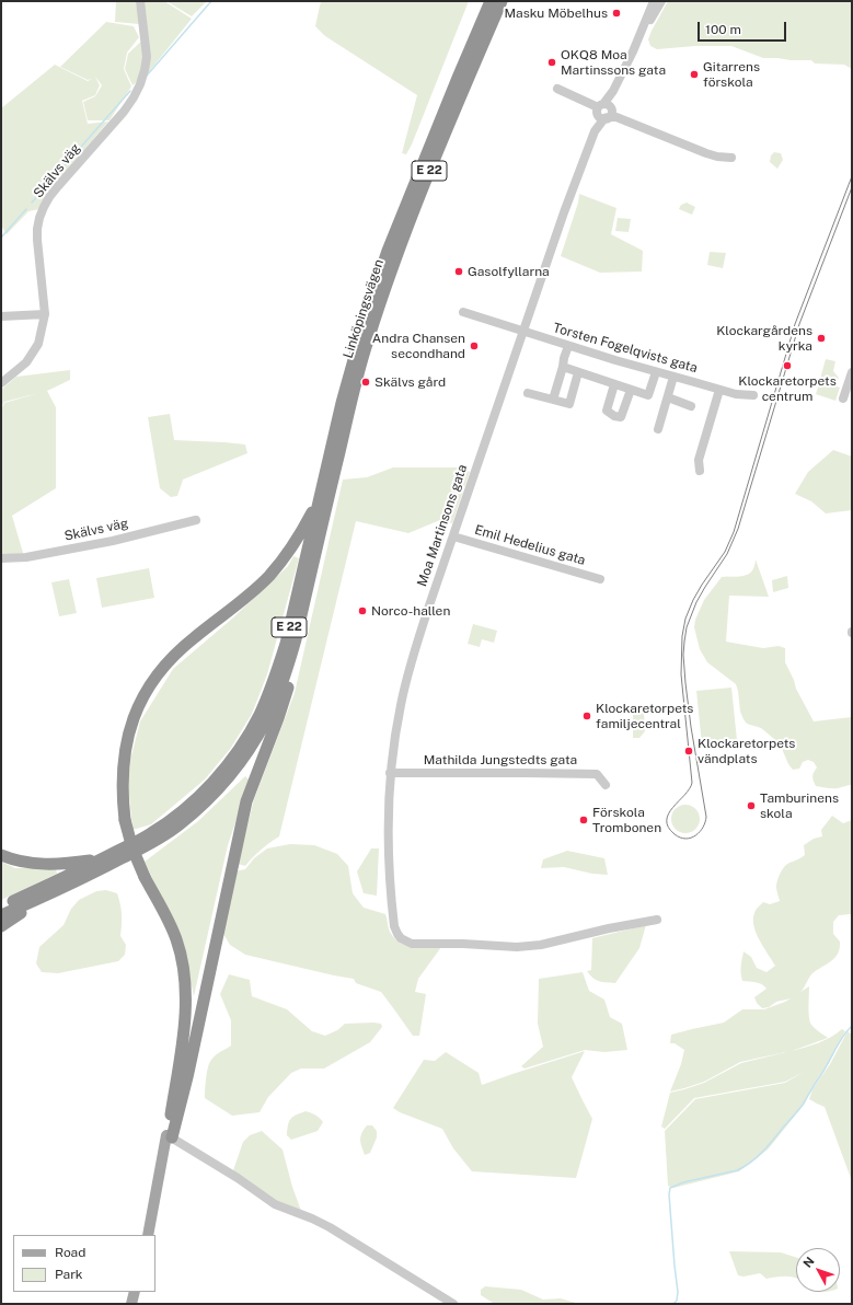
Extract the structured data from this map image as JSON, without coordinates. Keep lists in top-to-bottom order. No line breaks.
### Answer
{"streets":{"highway":["E 22","Linköpingsvägen"],"street":["Skälvs väg","Torsten Fogelqvists gata","Moa Martinsons gata","Emil Hedelius gata","Mathilda Jungstedts gata"]},"crossings":[["E 22","Linköpingsvägen"],["Torsten Fogelqvists gata","Moa Martinsons gata"],["Moa Martinsons gata","Emil Hedelius gata"],["Moa Martinsons gata","Mathilda Jungstedts gata"]],"places":["Masku Möbelhus","OKQ8 Moa Martinssons gata","Gitarrens förskola","Gasolfyllarna","Klockargårdens kyrka","Andra Chansen secondhand","Klockaretorpets centrum","Skälvs gård","Norco-hallen","Klockaretorpets familjecentral","Klockaretorpets vändplats","Tamburinens skola","Förskola Trombonen"],"legend":["Road","Park"],"scale_bar":"100 m","north":"top left"}
